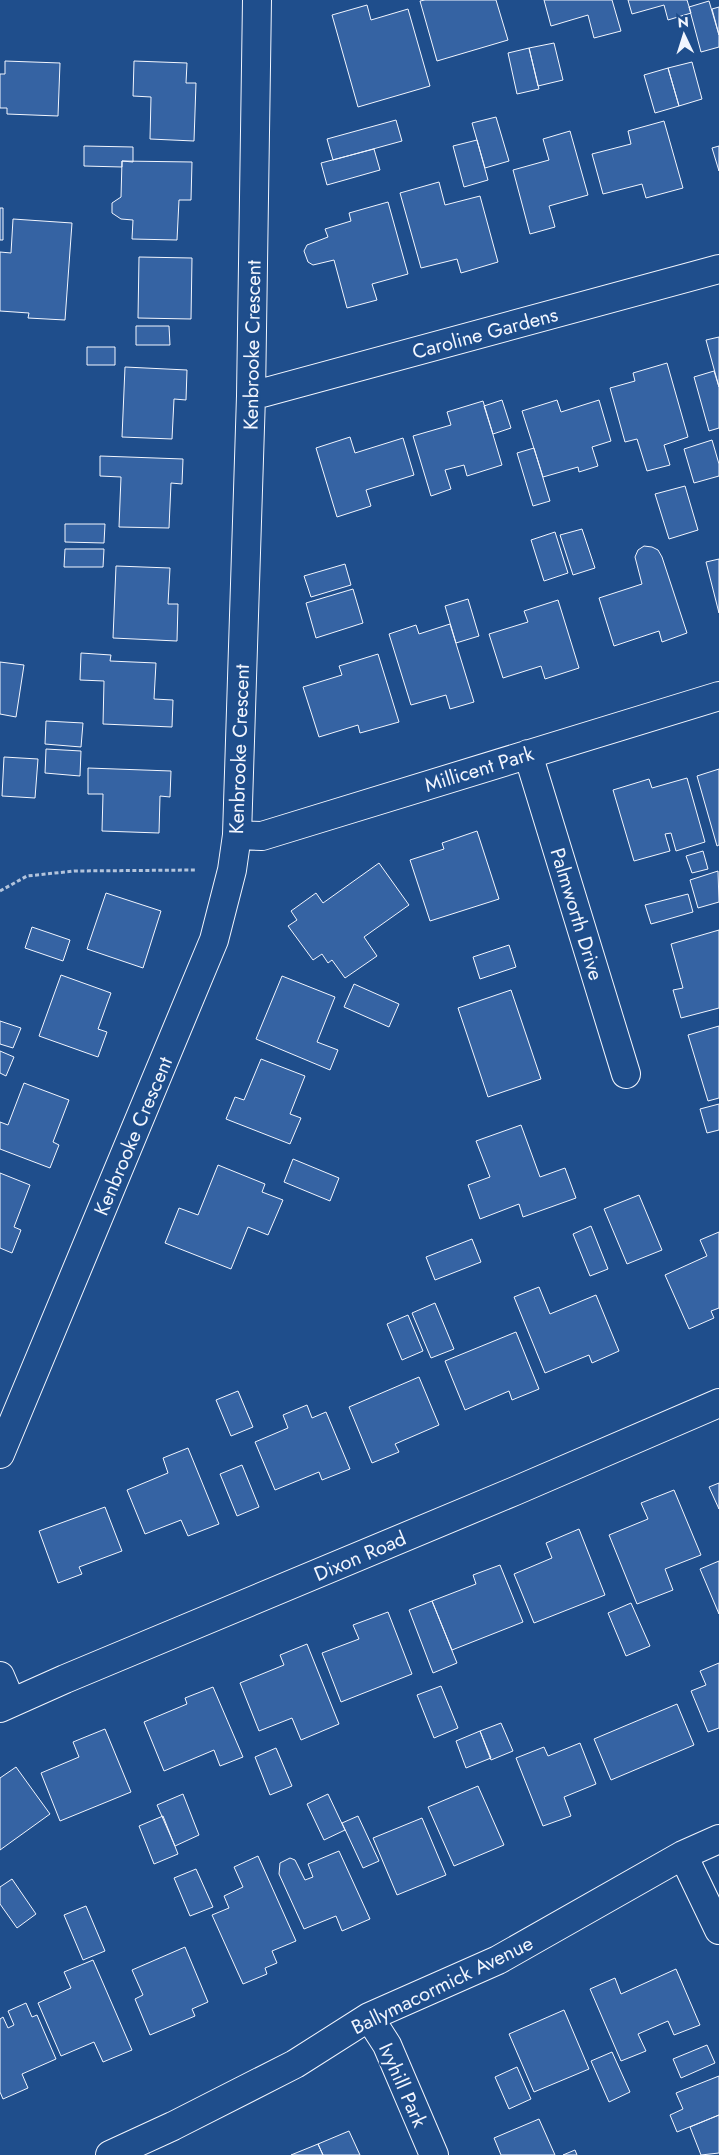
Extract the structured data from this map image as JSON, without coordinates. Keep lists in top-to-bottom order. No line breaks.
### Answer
{"streets":{"street":["Caroline Gardens","Kenbrooke Crescent","Millicent Park","Palmworth Drive","Dixon Road","Ballymacormick Avenue","Ivyhill Park"]},"crossings":[["Caroline Gardens","Kenbrooke Crescent"],["Kenbrooke Crescent","Millicent Park"],["Millicent Park","Palmworth Drive"],["Ballymacormick Avenue","Ivyhill Park"]],"north":"top"}
